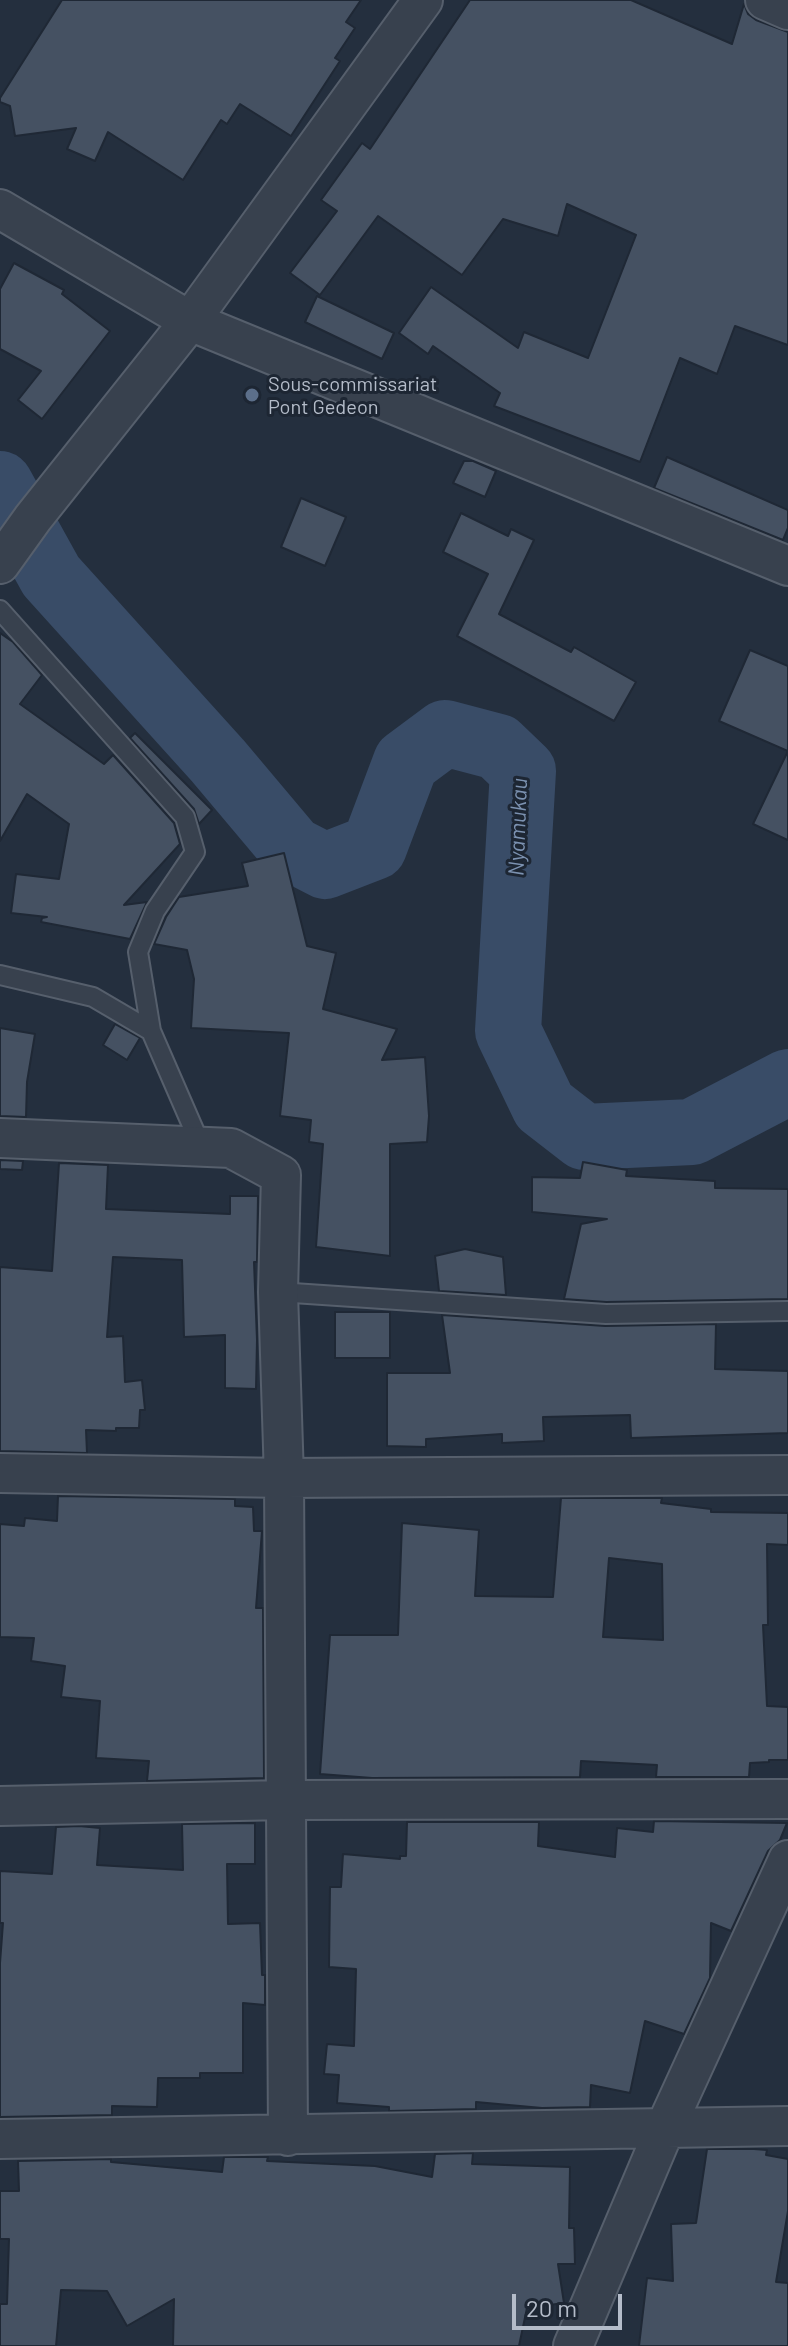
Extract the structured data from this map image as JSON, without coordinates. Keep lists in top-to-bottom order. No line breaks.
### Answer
{"water":["Nyamukau"],"places":["Sous-commissariat Pont Gedeon"],"scale_bar":"20 m"}
